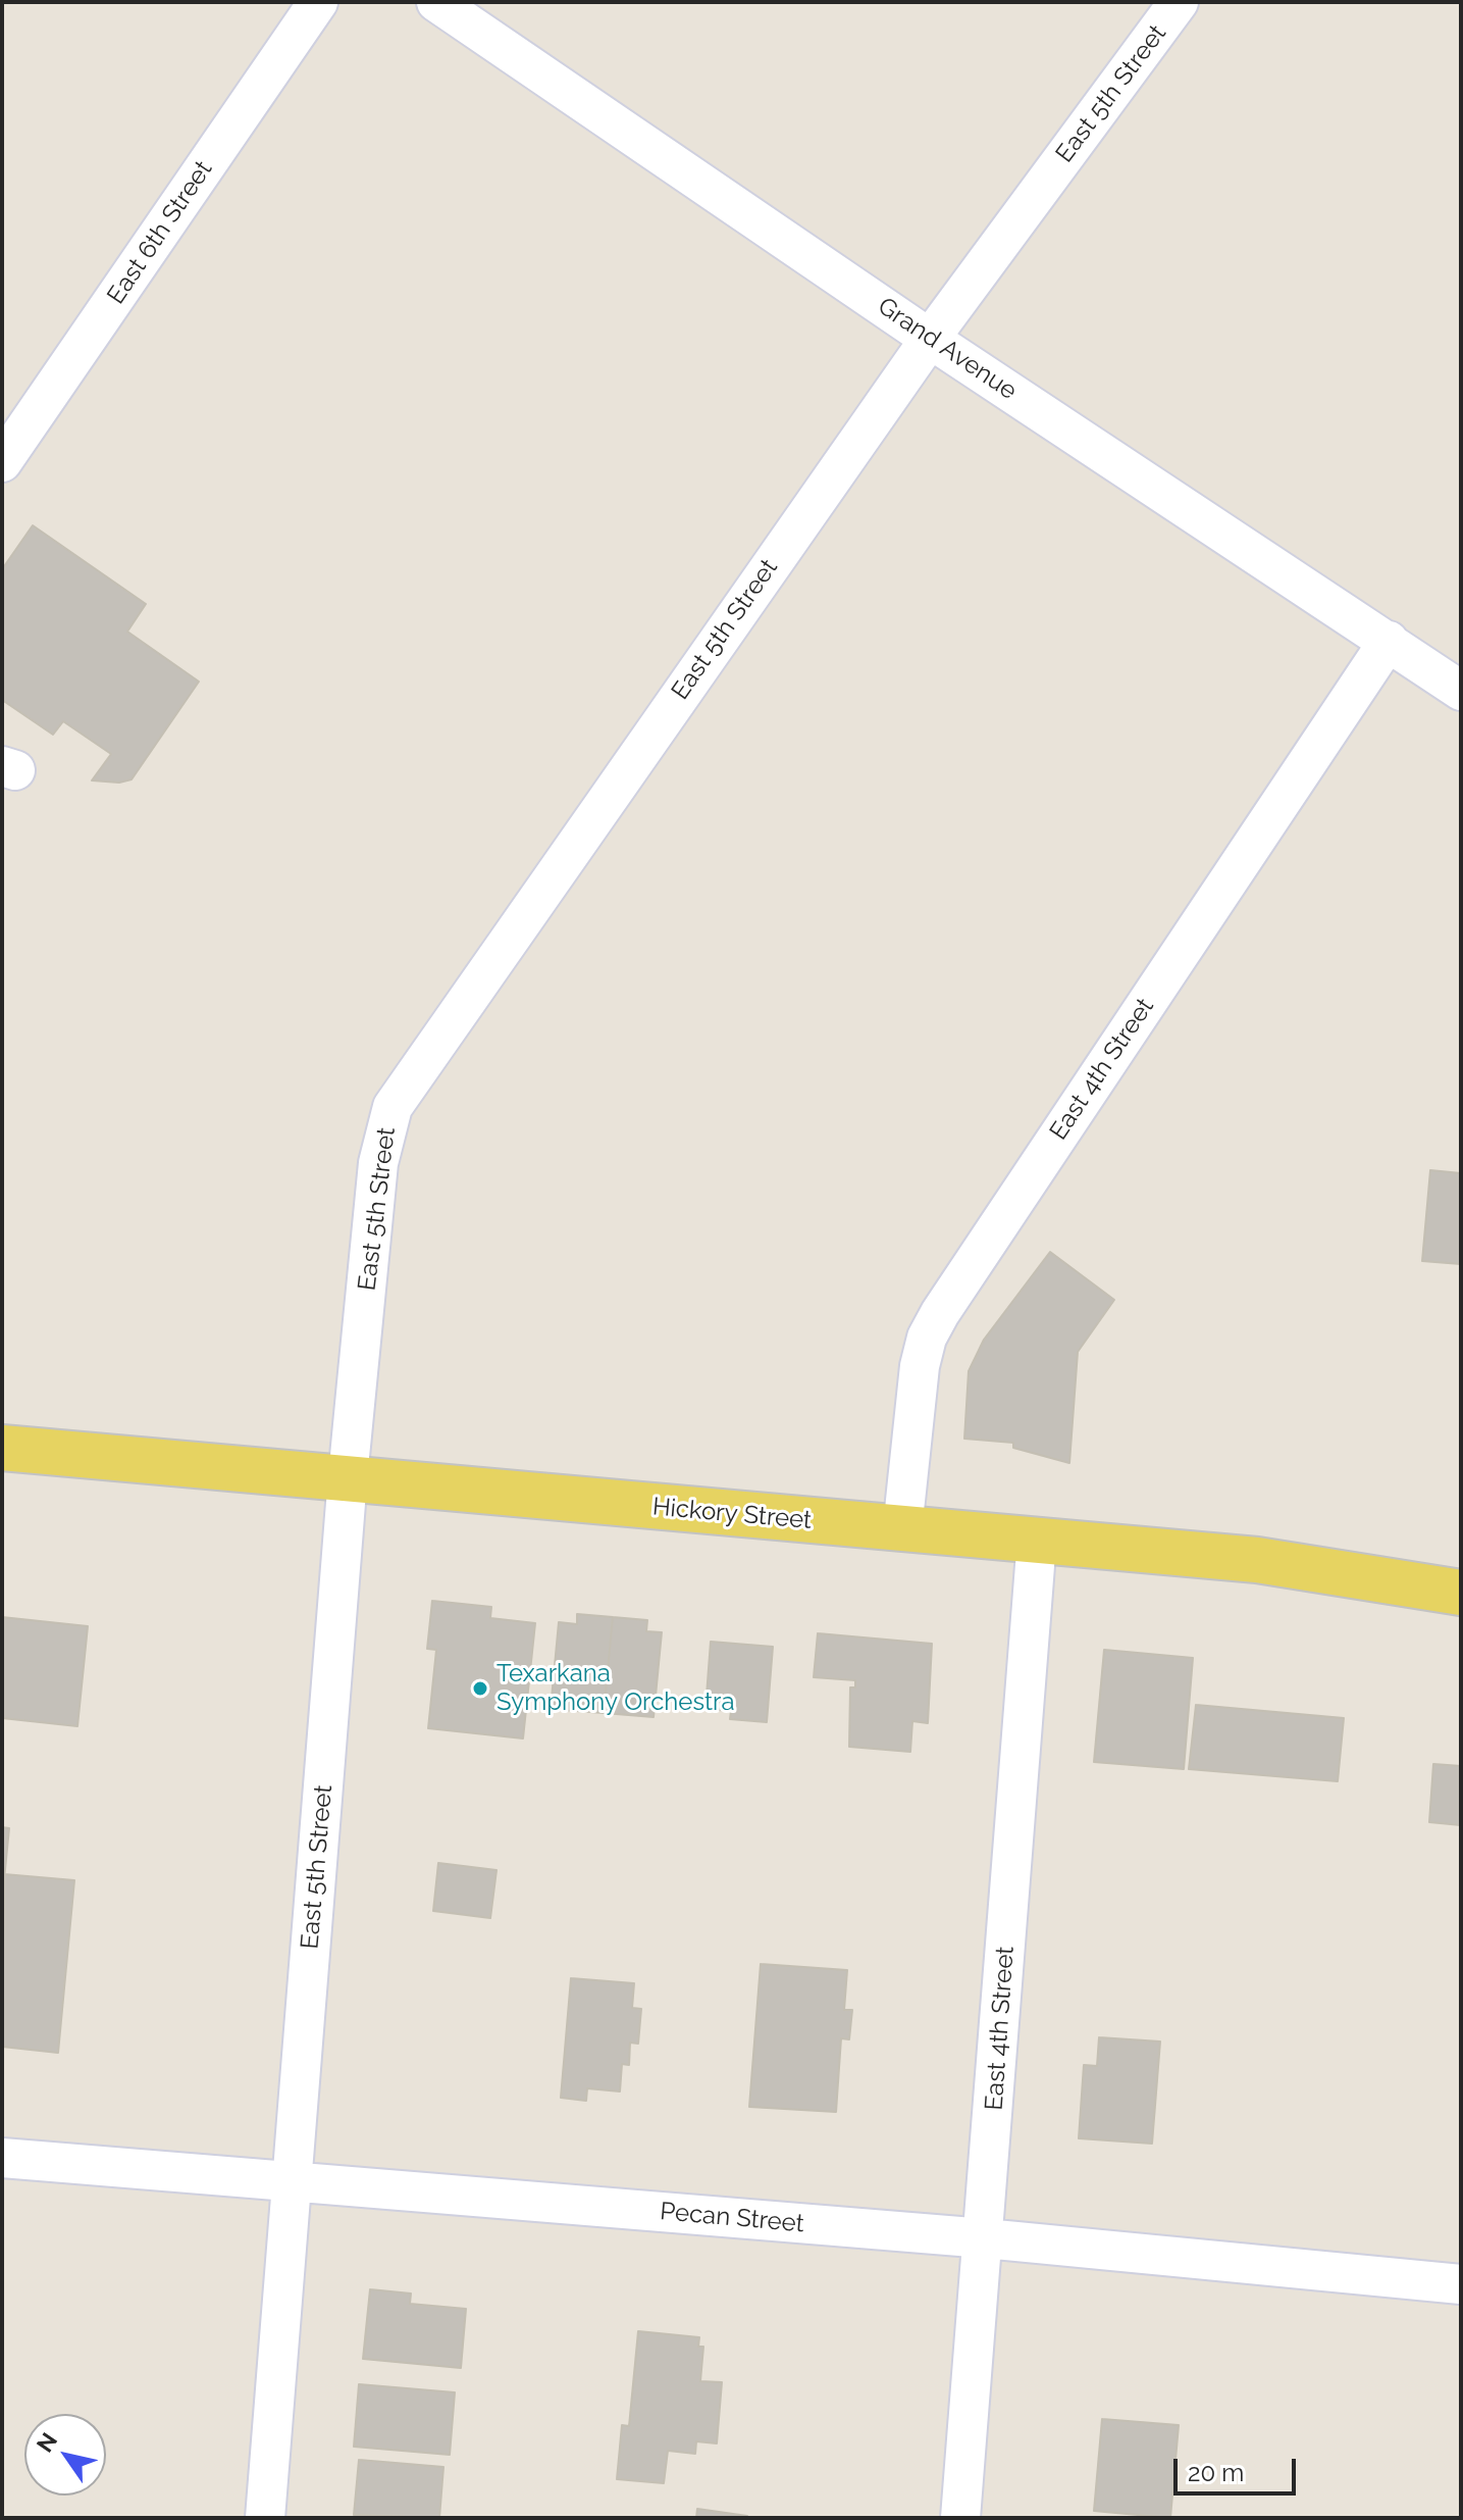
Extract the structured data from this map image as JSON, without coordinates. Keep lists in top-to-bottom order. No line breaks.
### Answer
{"streets":{"main road":["Hickory Street"],"street":["East 5th Street","East 6th Street","Grand Avenue","East 4th Street","Pecan Street"]},"crossings":[["East 5th Street","Grand Avenue"],["East 5th Street","Hickory Street"],["East 5th Street","Pecan Street"],["Grand Avenue","East 4th Street"],["East 4th Street","Hickory Street"],["East 4th Street","Pecan Street"]],"places":["Texarkana Symphony Orchestra"],"scale_bar":"20 m","north":"top left"}
